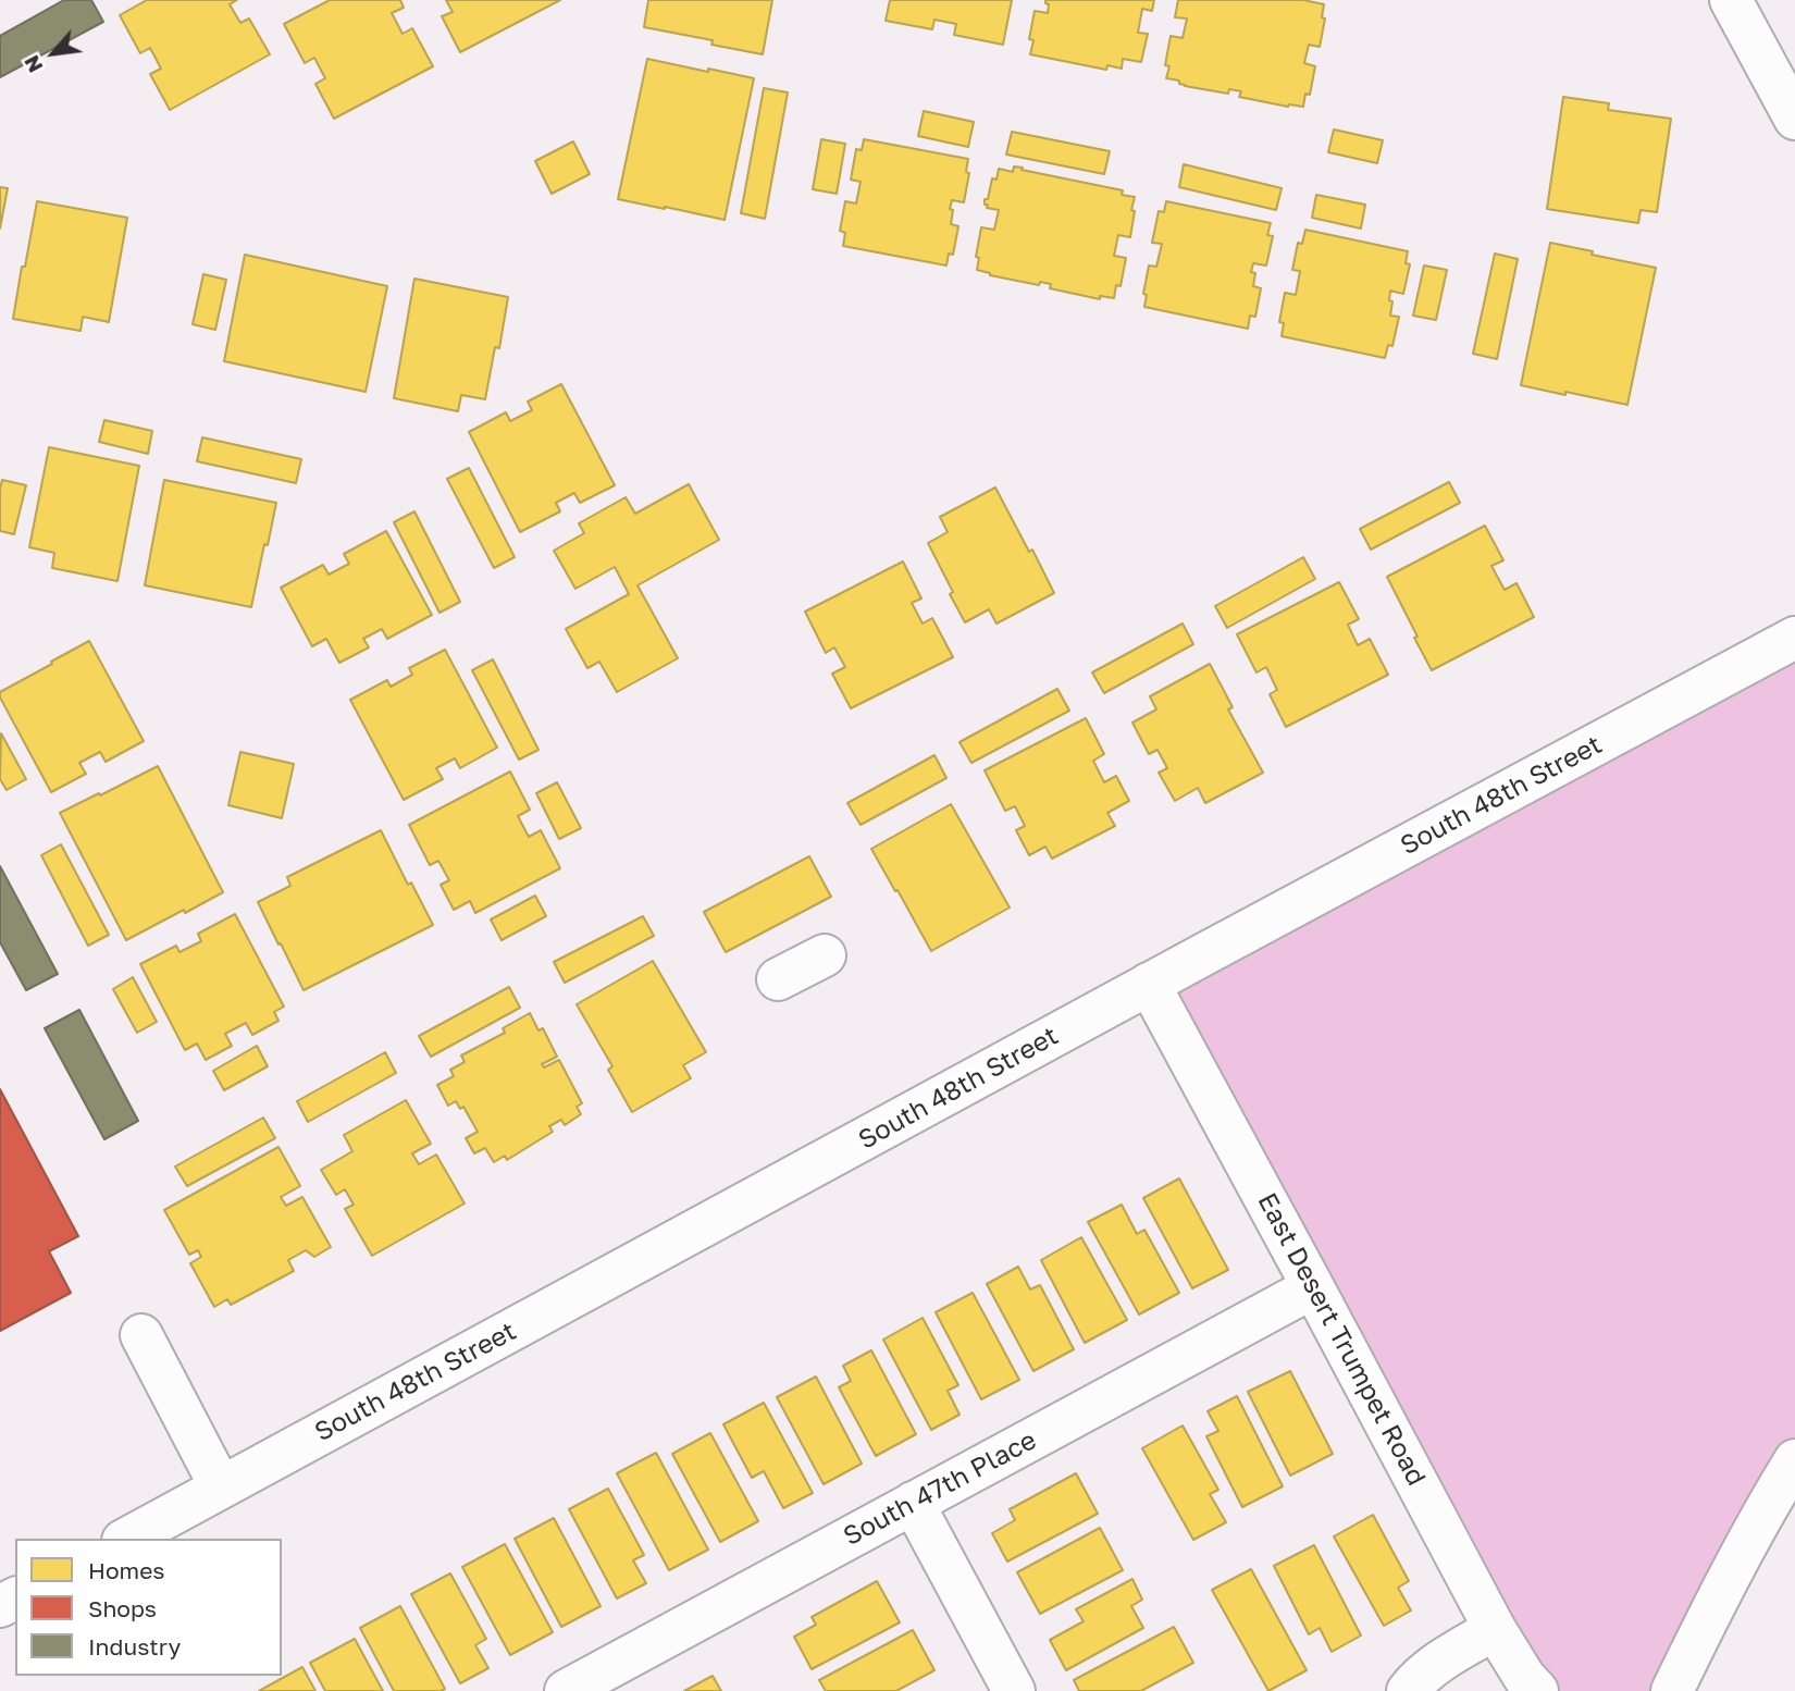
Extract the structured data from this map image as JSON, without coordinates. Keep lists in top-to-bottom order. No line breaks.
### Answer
{"streets":{"street":["South 48th Street","East Desert Trumpet Road","South 47th Place"]},"crossings":[["South 48th Street","East Desert Trumpet Road"],["East Desert Trumpet Road","South 47th Place"]],"legend":["Homes","Shops","Industry"],"north":"bottom left"}
